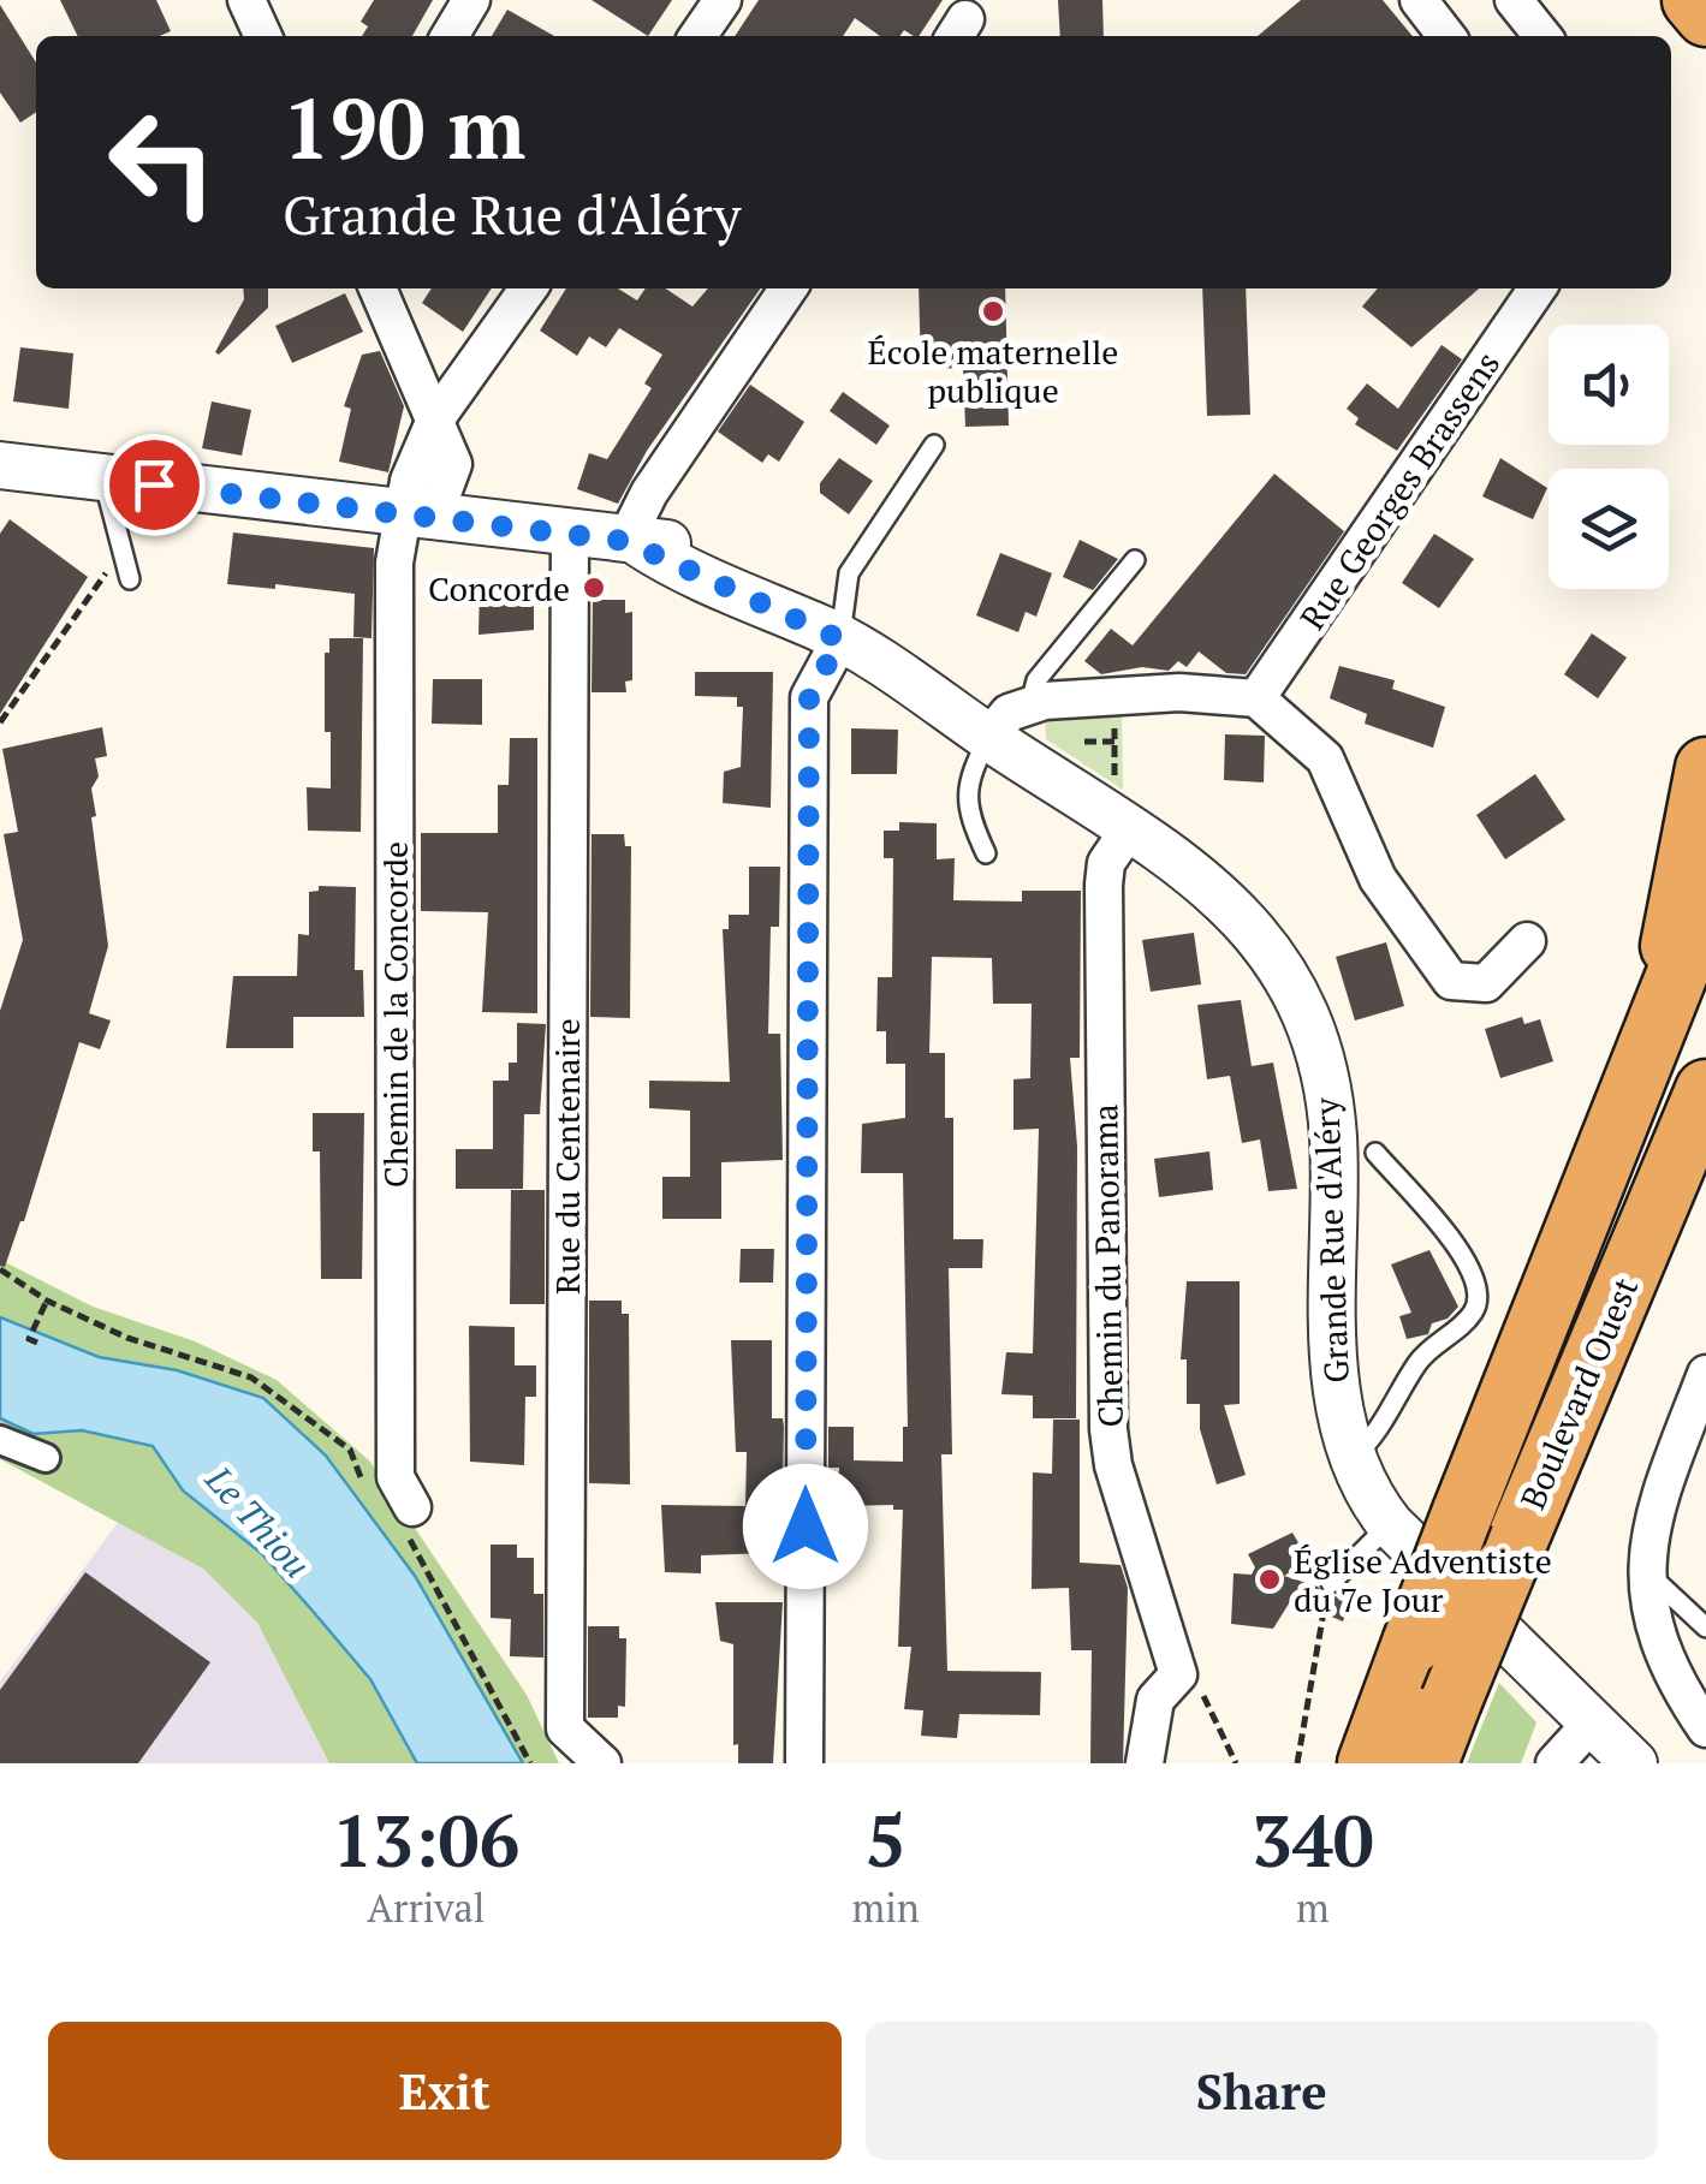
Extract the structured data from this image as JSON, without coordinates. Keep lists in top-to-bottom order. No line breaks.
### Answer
{"streets":{"highway":["Boulevard Ouest"],"street":["Rue Georges Brassens","Chemin de la Concorde","Rue du Centenaire","Grande Rue d'Aléry","Chemin du Panorama"]},"crossings":[["Chemin de la Concorde","Grande Rue d'Aléry"],["Rue du Centenaire","Grande Rue d'Aléry"],["Grande Rue d'Aléry","Chemin du Panorama"]],"water":["Le Thiou"],"places":["École maternelle publique","Concorde","Église Adventiste du 7e Jour"],"page":{"turn":["190 m","Grande Rue d'Aléry"],"eta":["13:06","Arrival","5","min","340","m"],"buttons":["Exit","Share"]}}
